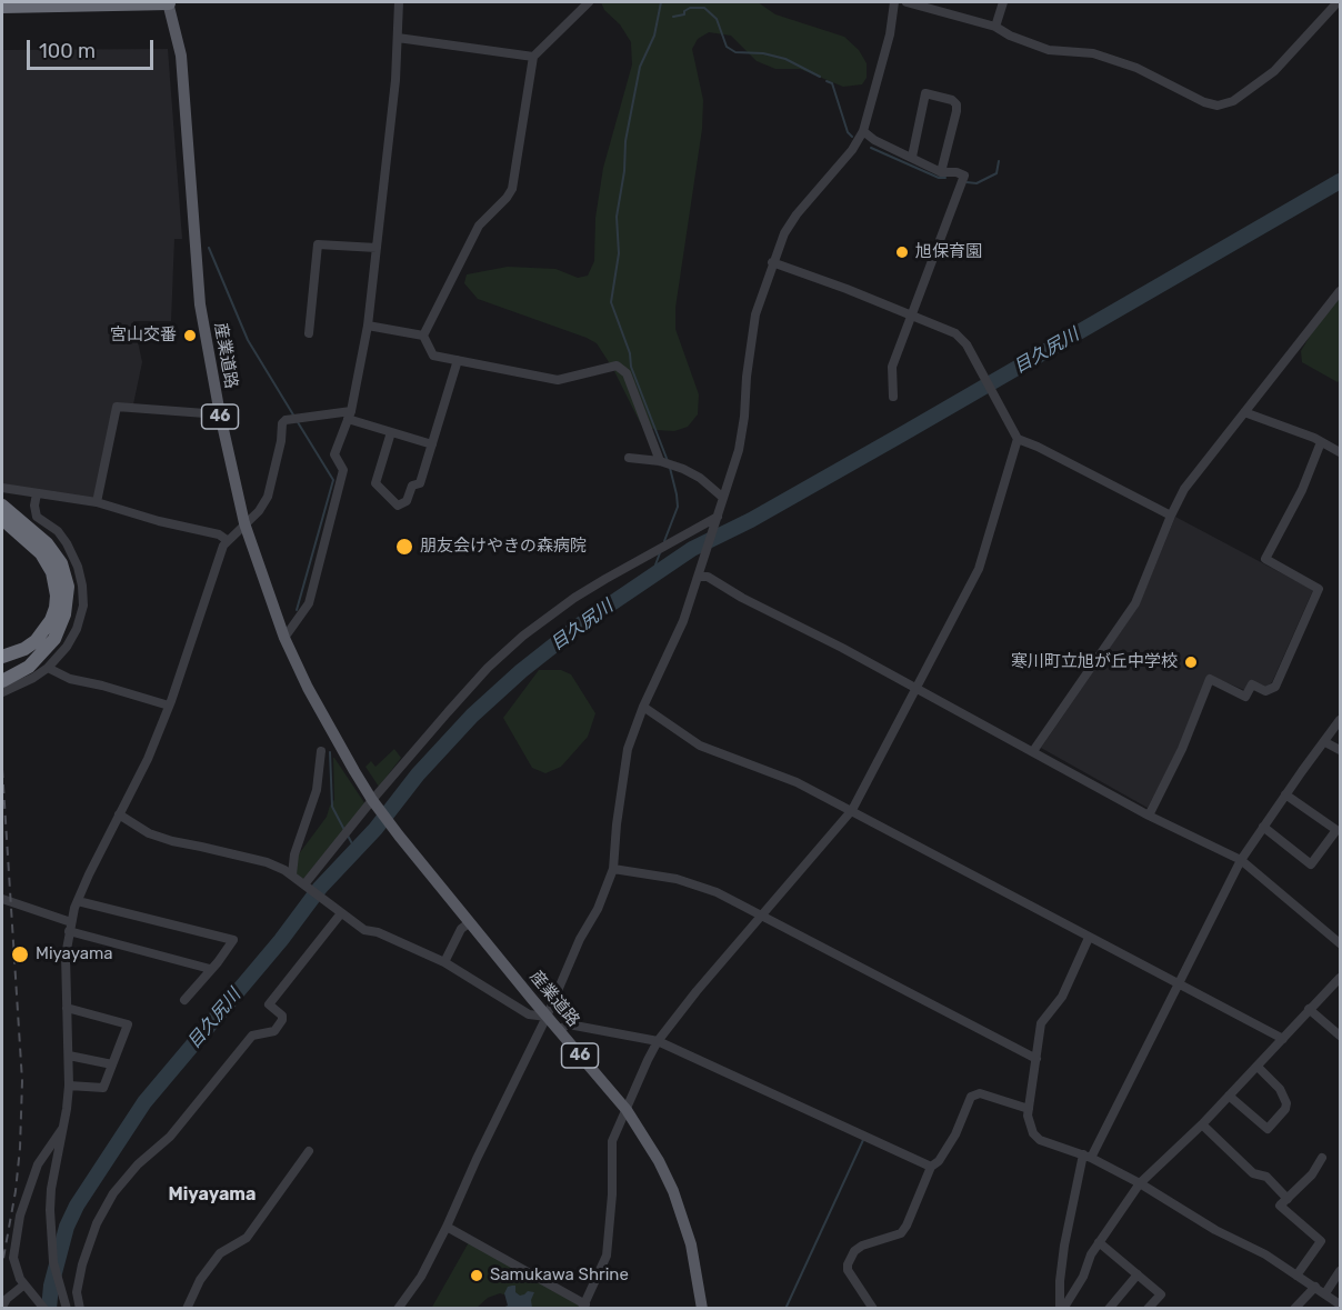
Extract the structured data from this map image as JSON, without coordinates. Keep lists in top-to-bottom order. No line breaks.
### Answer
{"streets":{"main road":["産業道路","46"]},"districts":["Miyayama"],"water":["目久尻川"],"places":["旭保育園","宮山交番","朋友会けやきの森病院","寒川町立旭が丘中学校","Miyayama","Samukawa Shrine"],"scale_bar":"100 m"}
